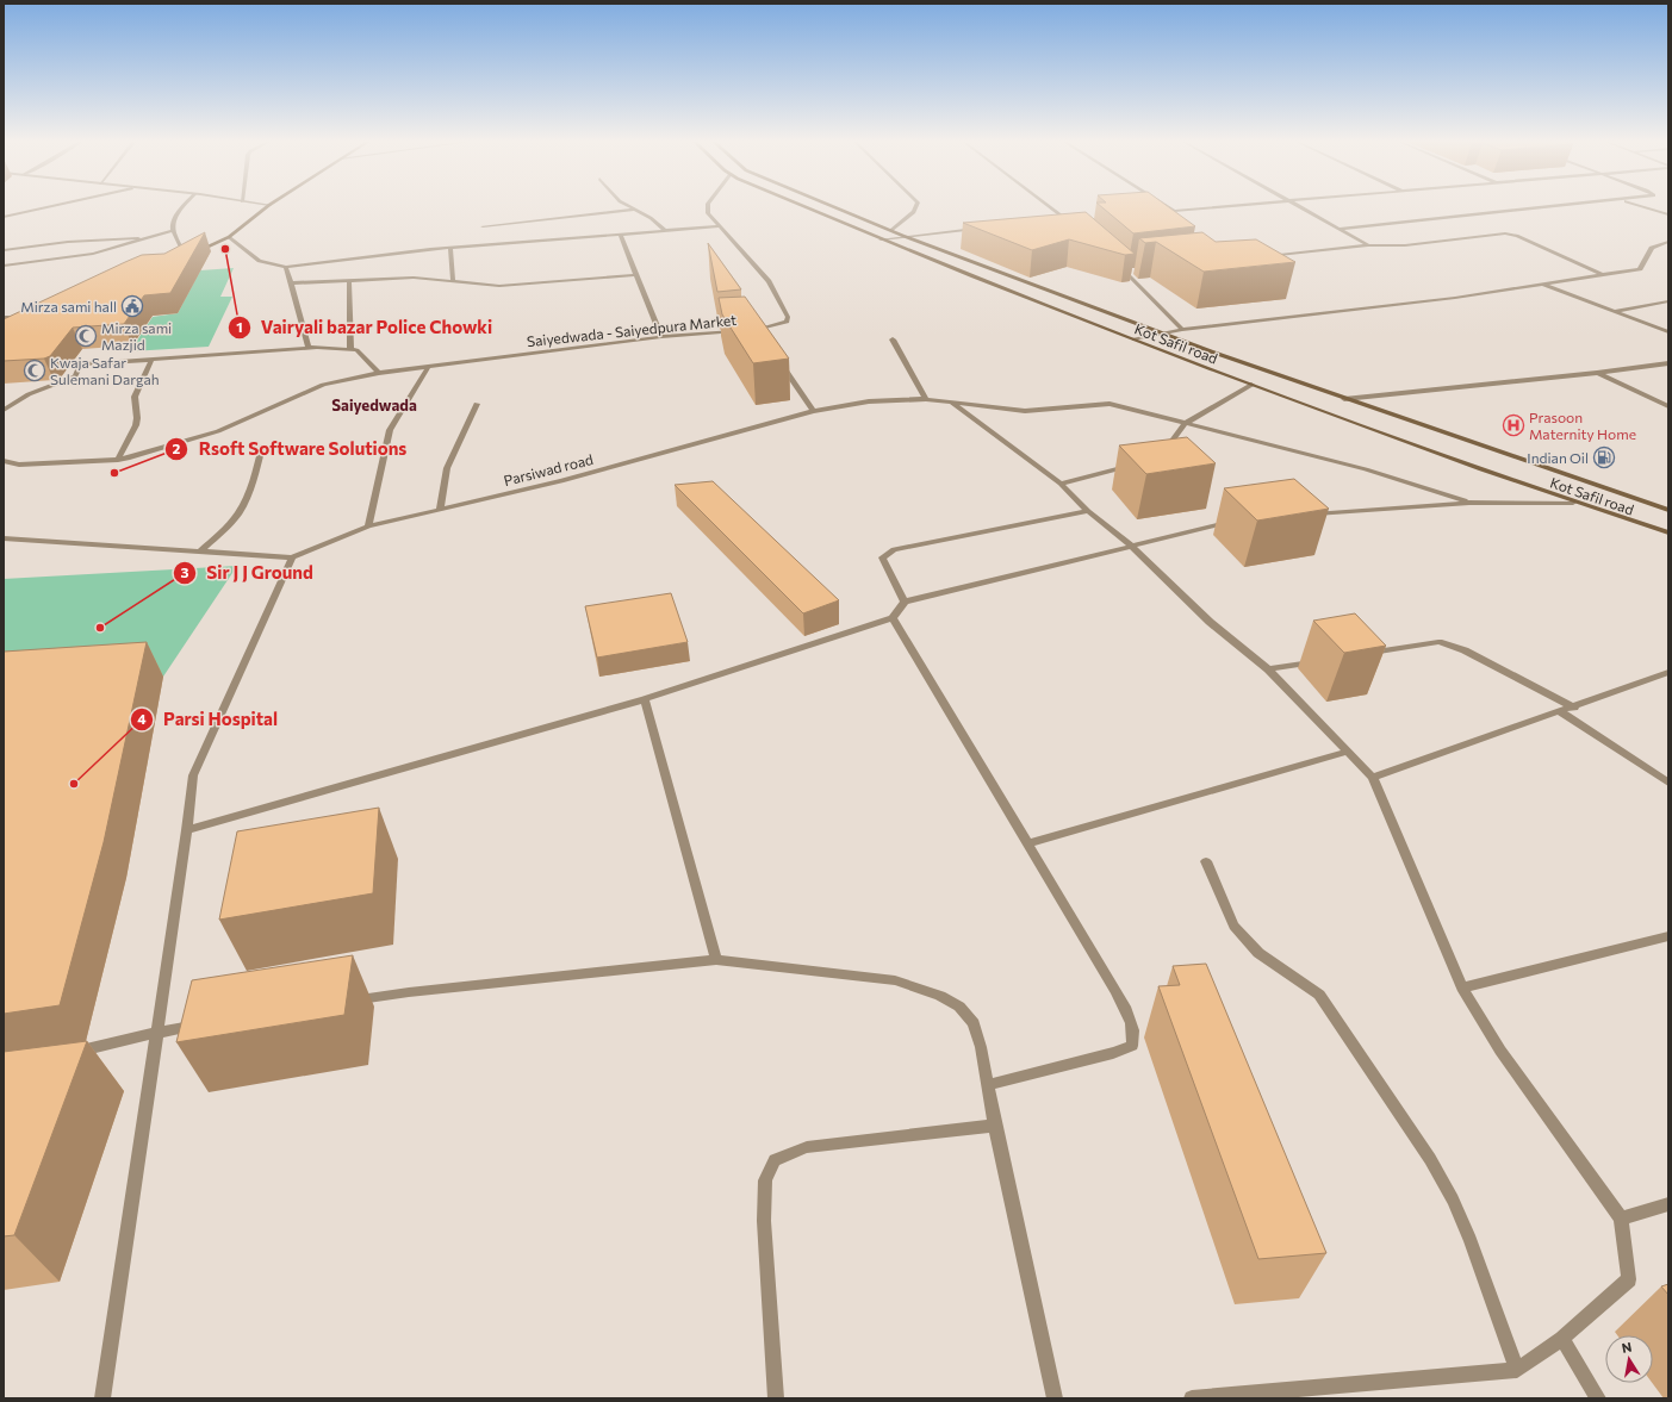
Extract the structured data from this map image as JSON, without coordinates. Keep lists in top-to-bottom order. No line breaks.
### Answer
{"streets":{"main road":["Kot Safil road"],"street":["Saiyedwada - Saiyedpura Market","Parsiwad road"]},"districts":["Saiyedwada"],"places":{"other":["Vairyali bazar Police Chowki","Rsoft Software Solutions","Sir J J Ground","Parsi Hospital"],"public building":["Mirza sami hall"],"mosque":["Mirza sami Mazjid","Kwaja Safar Sulemani Dargah"],"hospital":["Prasoon Maternity Home"],"fuel station":["Indian Oil"]},"north":"top"}
